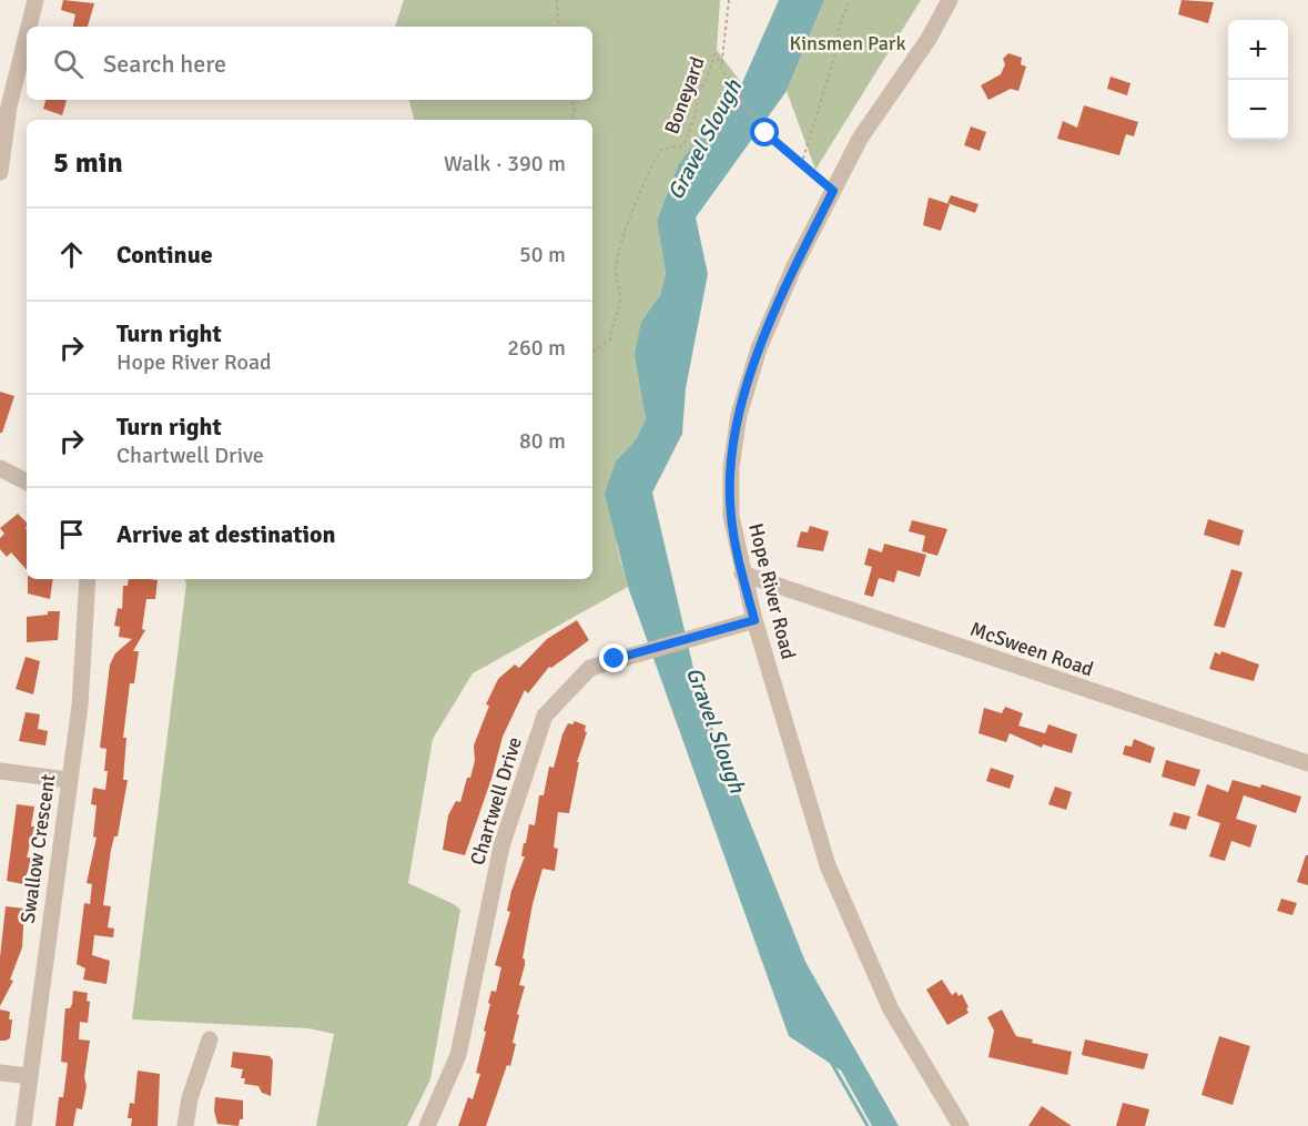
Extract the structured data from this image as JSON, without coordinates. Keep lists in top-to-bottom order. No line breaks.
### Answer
{"streets":{"street":["Hope River Road","McSween Road","Chartwell Drive","Swallow Crescent"],"path":["Boneyard"]},"crossings":[["Hope River Road","McSween Road"],["Hope River Road","Chartwell Drive"]],"water":["Gravel Slough"],"parks":["Kinsmen Park"],"page":{"map_buttons":["+","−"],"search":"Search here","heading":["5 min","Walk · 390 m"],"list":[["Continue","50 m"],["Turn right","Hope River Road","260 m"],["Turn right","Chartwell Drive","80 m"],"Arrive at destination"]}}
